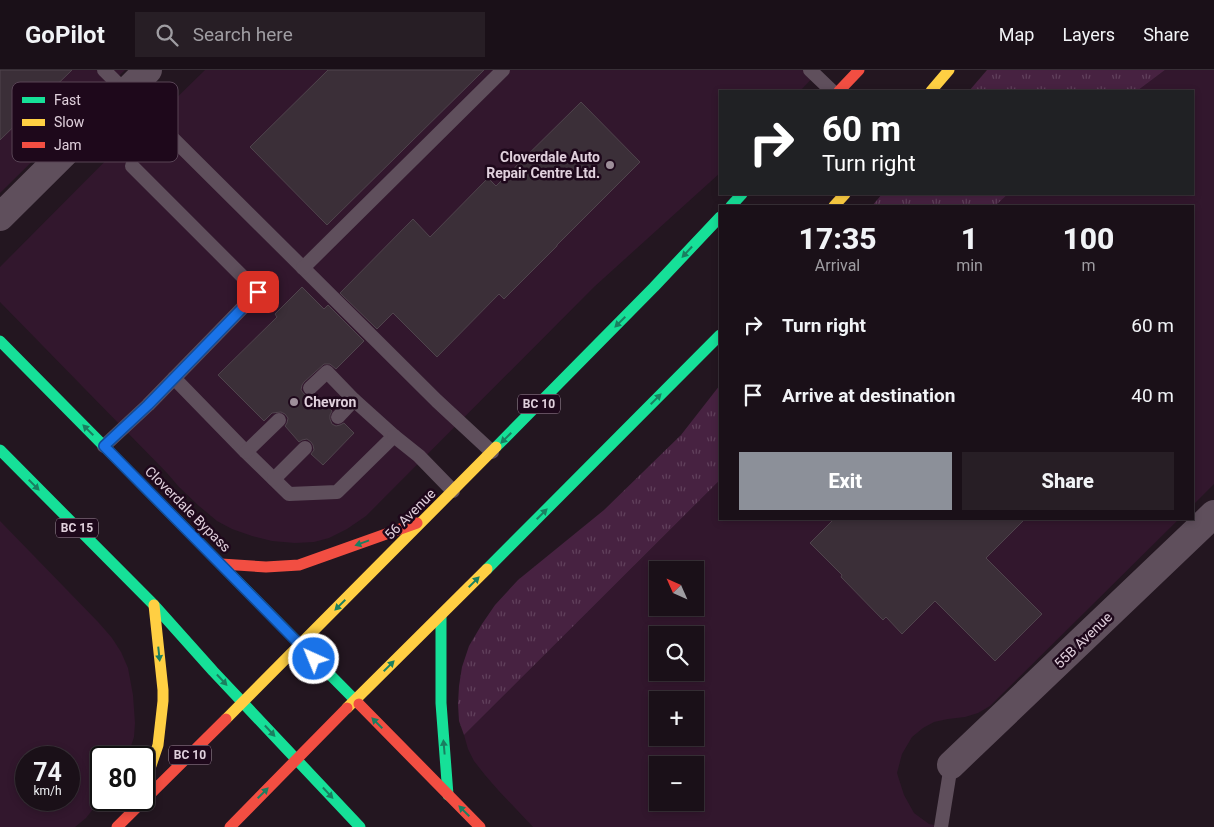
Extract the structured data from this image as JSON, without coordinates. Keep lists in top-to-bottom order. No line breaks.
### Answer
{"streets":{"highway":["BC 10","Cloverdale Bypass","56 Avenue","BC 15"],"street":["55B Avenue"]},"crossings":[["Cloverdale Bypass","56 Avenue"],["56 Avenue","BC 15"]],"places":["Cloverdale Auto Repair Centre Ltd.","Chevron"],"legend":["Fast","Slow","Jam"],"north":"top left","page":{"header":"GoPilot","search":"Search here","nav":["Map","Layers","Share"],"turn":["60 m","Turn right"],"eta":["17:35","Arrival","1","min","100","m"],"list":[{"name":"Turn right","value":"60 m"},{"name":"Arrive at destination","value":"40 m"}],"buttons":["Exit","Share"],"map_buttons":["+","−"],"speed":"74 km/h","limit":"80"}}
